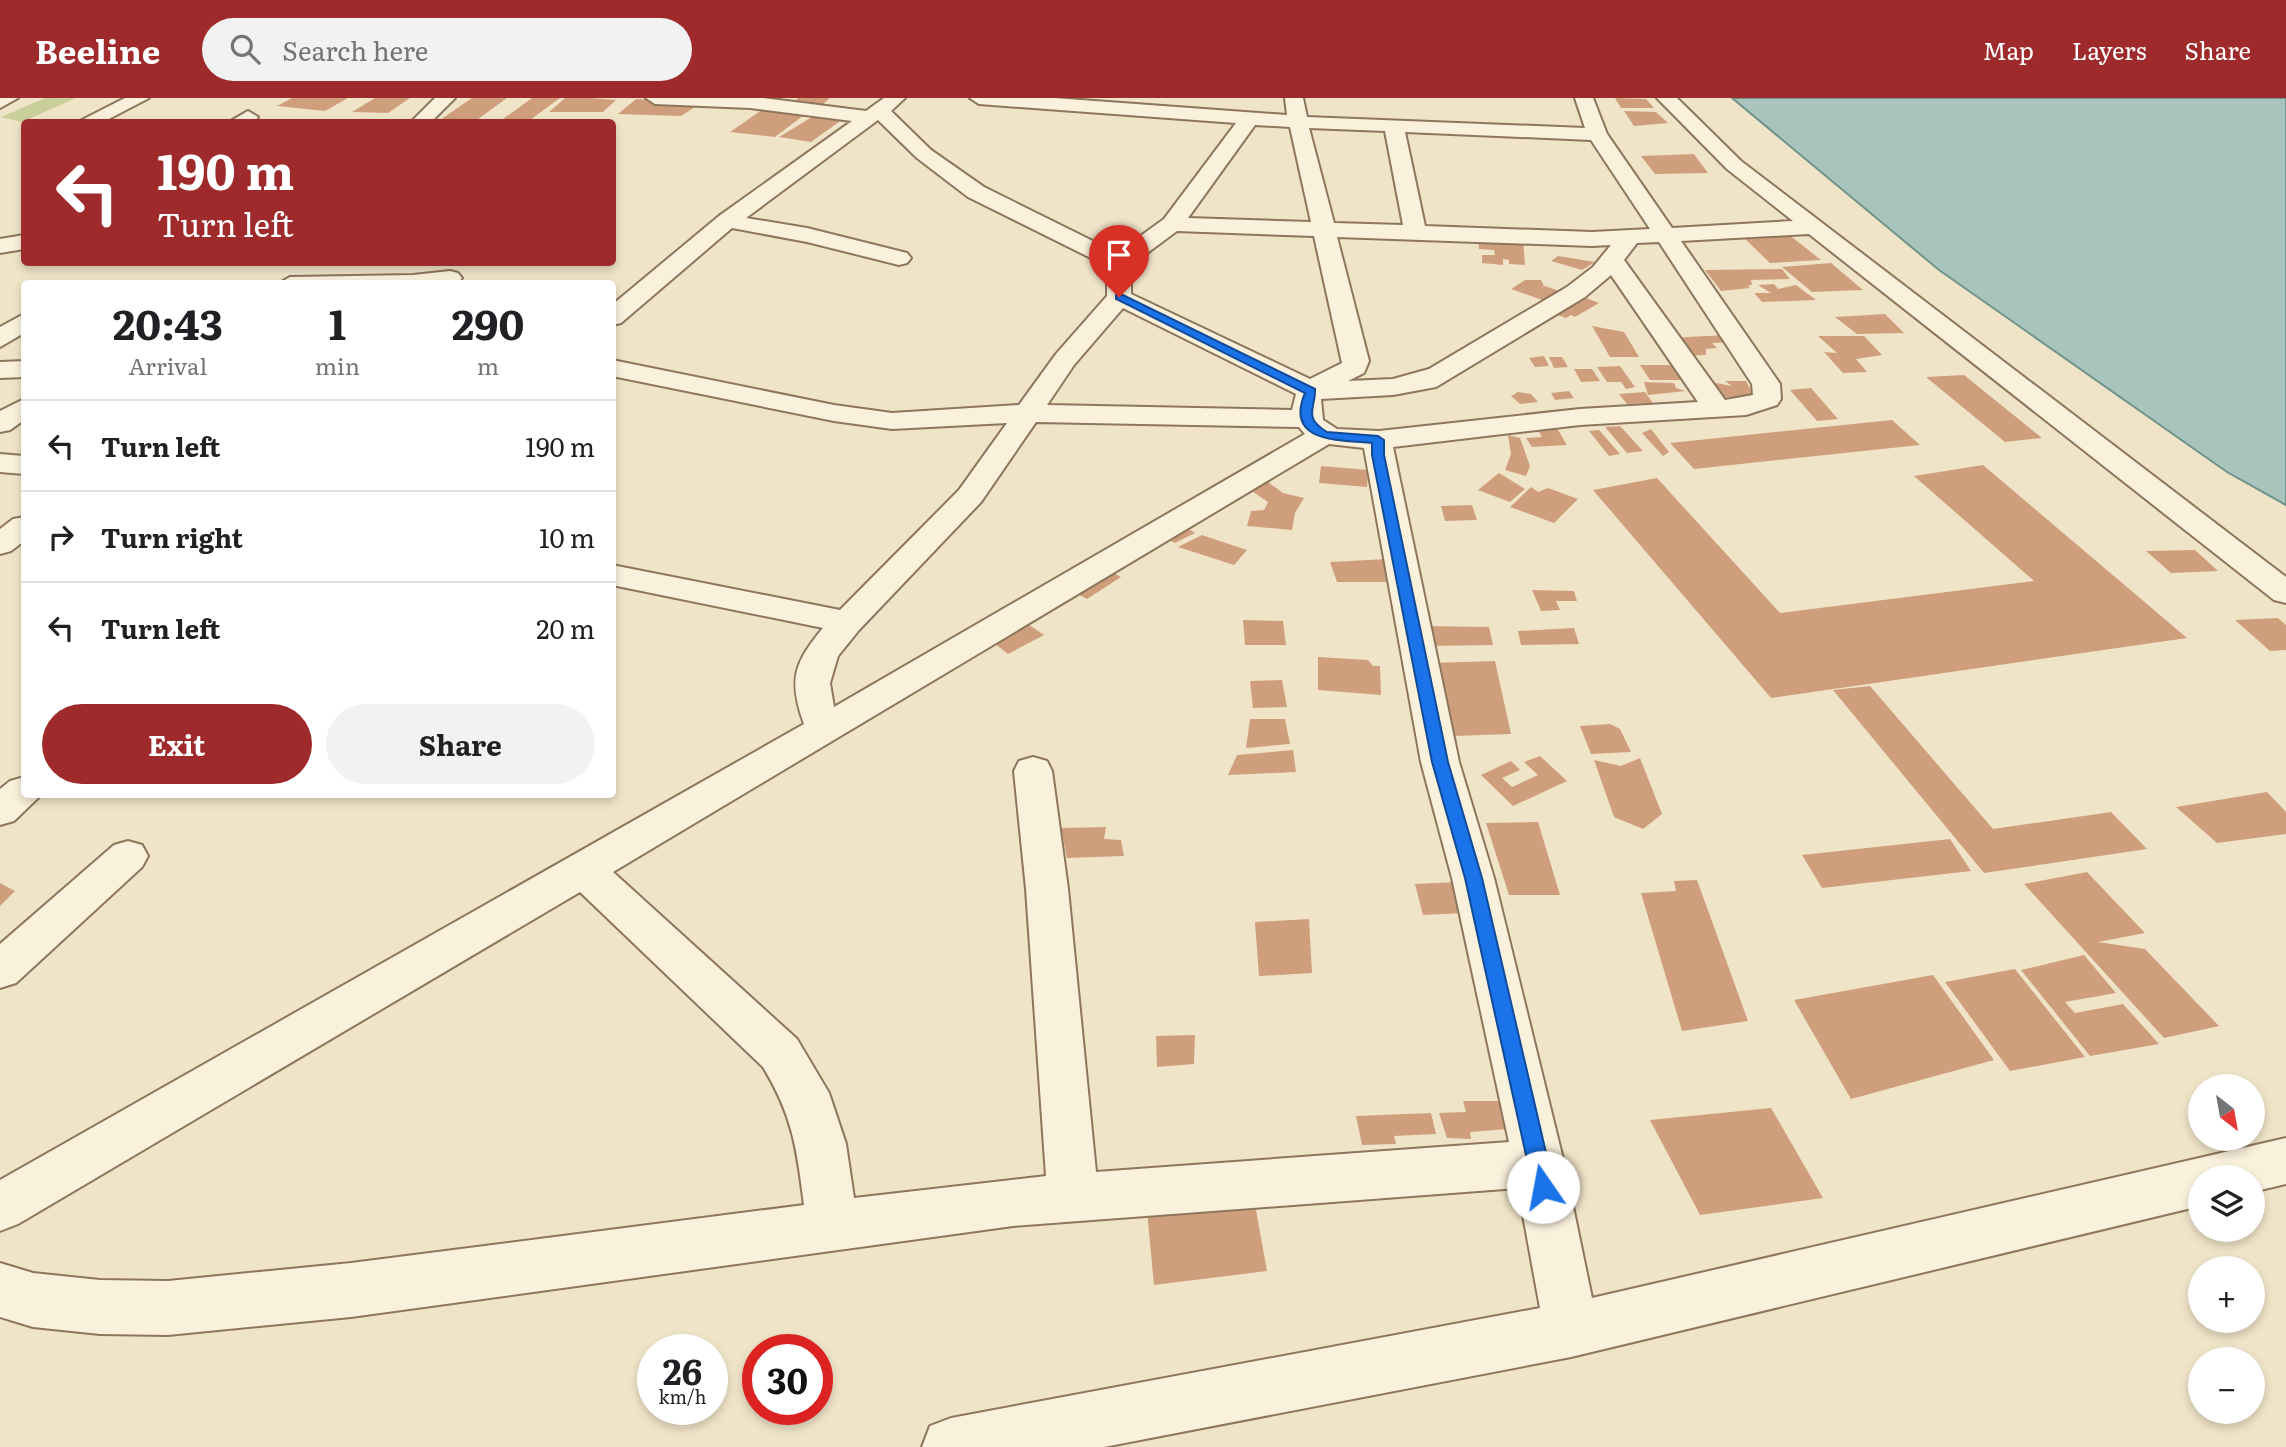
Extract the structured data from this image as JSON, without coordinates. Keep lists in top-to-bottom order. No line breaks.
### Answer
{"north":"bottom right","page":{"header":"Beeline","search":"Search here","nav":["Map","Layers","Share"],"turn":["190 m","Turn left"],"eta":["20:43","Arrival","1","min","290","m"],"list":[{"name":"Turn left","value":"190 m"},{"name":"Turn right","value":"10 m"},{"name":"Turn left","value":"20 m"}],"buttons":["Exit","Share"],"map_buttons":["+","−"],"speed":"26 km/h","limit":"30"}}
